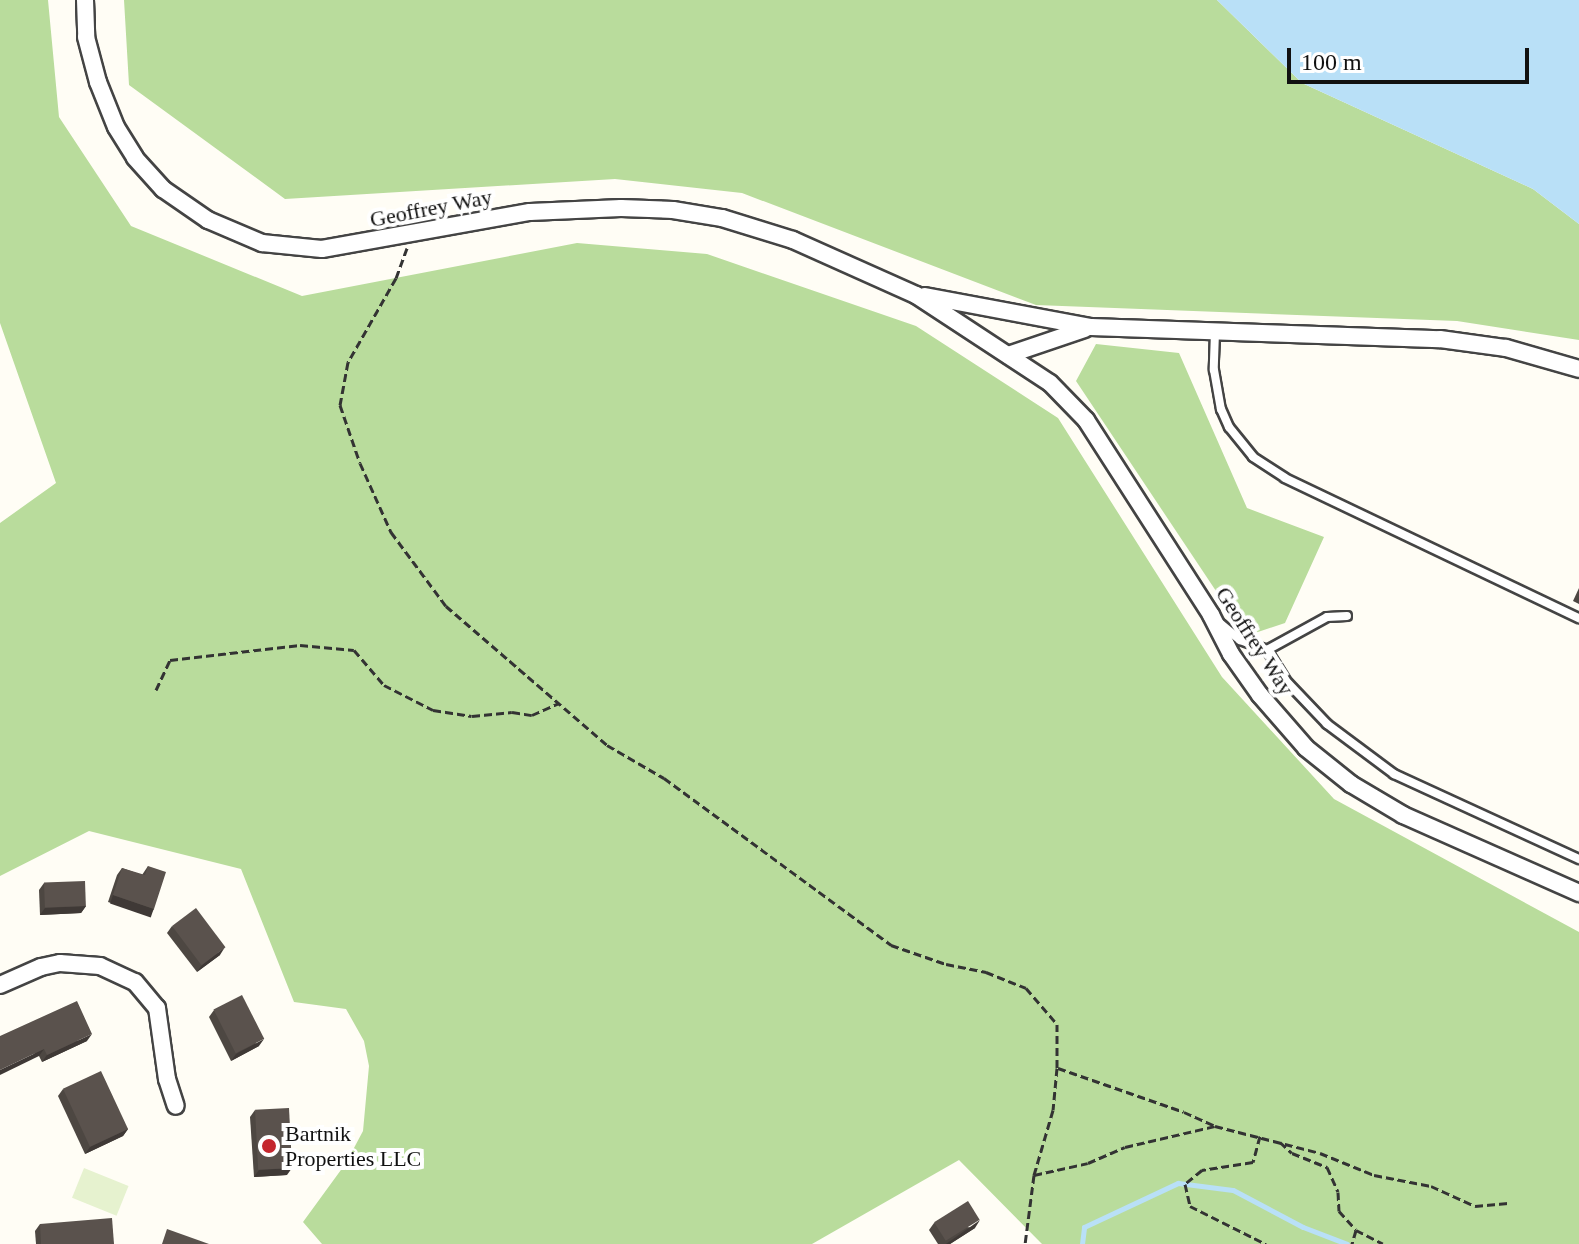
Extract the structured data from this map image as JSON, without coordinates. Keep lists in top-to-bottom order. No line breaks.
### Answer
{"streets":{"street":["Geoffrey Way"]},"places":["Bartnik Properties LLC"],"scale_bar":"100 m"}
